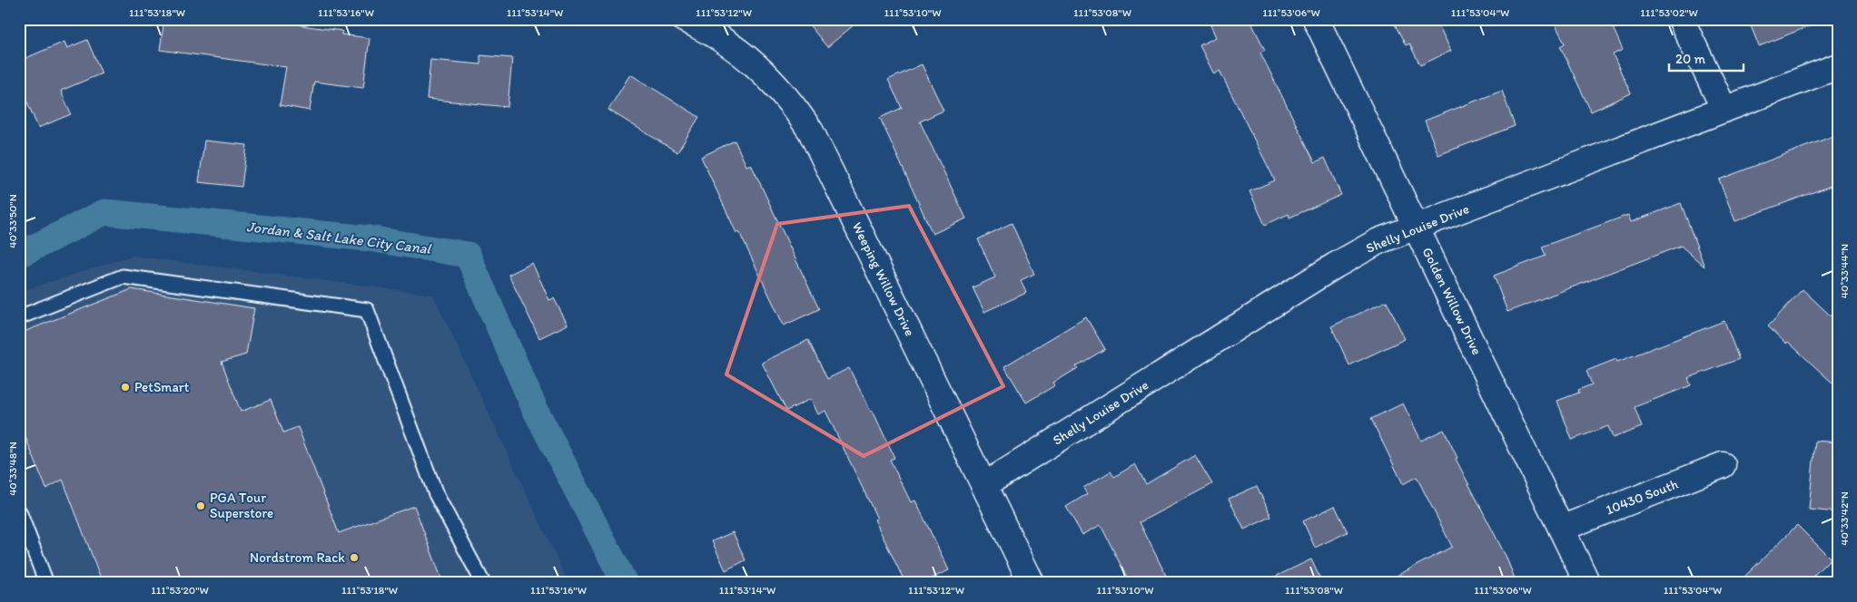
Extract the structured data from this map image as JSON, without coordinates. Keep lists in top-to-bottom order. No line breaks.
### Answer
{"streets":{"street":["Shelly Louise Drive","Weeping Willow Drive","Golden Willow Drive","10430 South"]},"crossings":[["Shelly Louise Drive","Weeping Willow Drive"],["Shelly Louise Drive","Golden Willow Drive"],["Golden Willow Drive","10430 South"]],"water":["Jordan & Salt Lake City Canal"],"places":["PetSmart","PGA Tour Superstore","Nordstrom Rack"],"scale_bar":"20 m","coordinates":["111°53'18\"W","111°53'16\"W","111°53'14\"W","111°53'12\"W","111°53'10\"W","111°53'08\"W","111°53'06\"W","111°53'04\"W","111°53'02\"W","40°33'50\"N","40°33'44\"N","40°33'48\"N","40°33'42\"N","111°53'20\"W"]}
